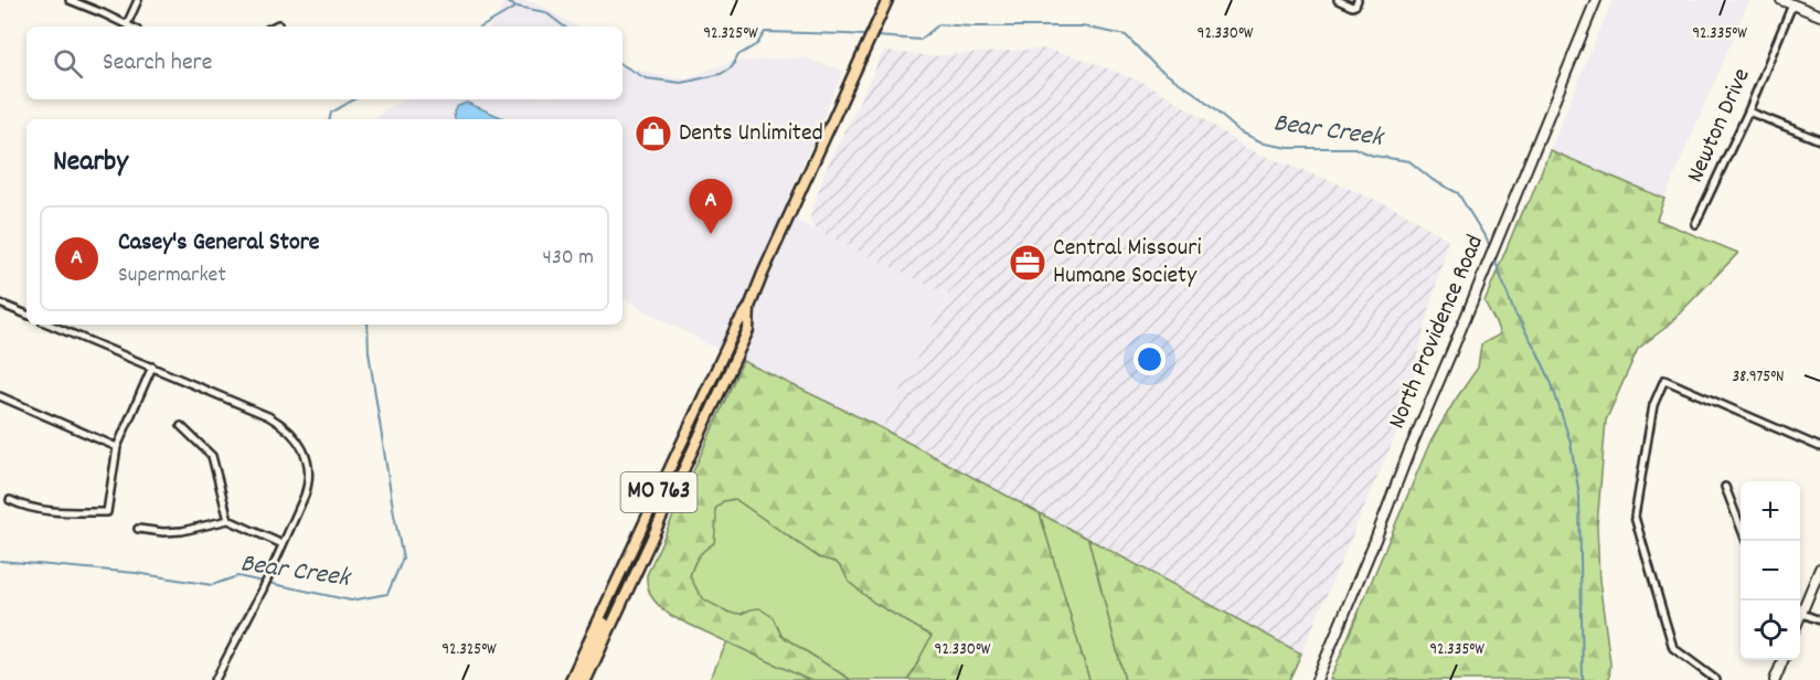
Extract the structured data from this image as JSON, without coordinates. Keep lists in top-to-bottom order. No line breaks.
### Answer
{"streets":{"main road":["MO 763"],"street":["Newton Drive","North Providence Road"]},"water":["Bear Creek"],"places":{"shop":["Dents Unlimited"],"office":["Central Missouri Humane Society"]},"page":{"search":"Search here","heading":"Nearby","pins":"A","list":[{"mark":"A","name":"Casey's General Store","note":"Supermarket","value":"430 m"}],"map_buttons":["+","−"]},"coordinates":["92.335°W","92.325°W","92.330°W","38.975°N"]}
